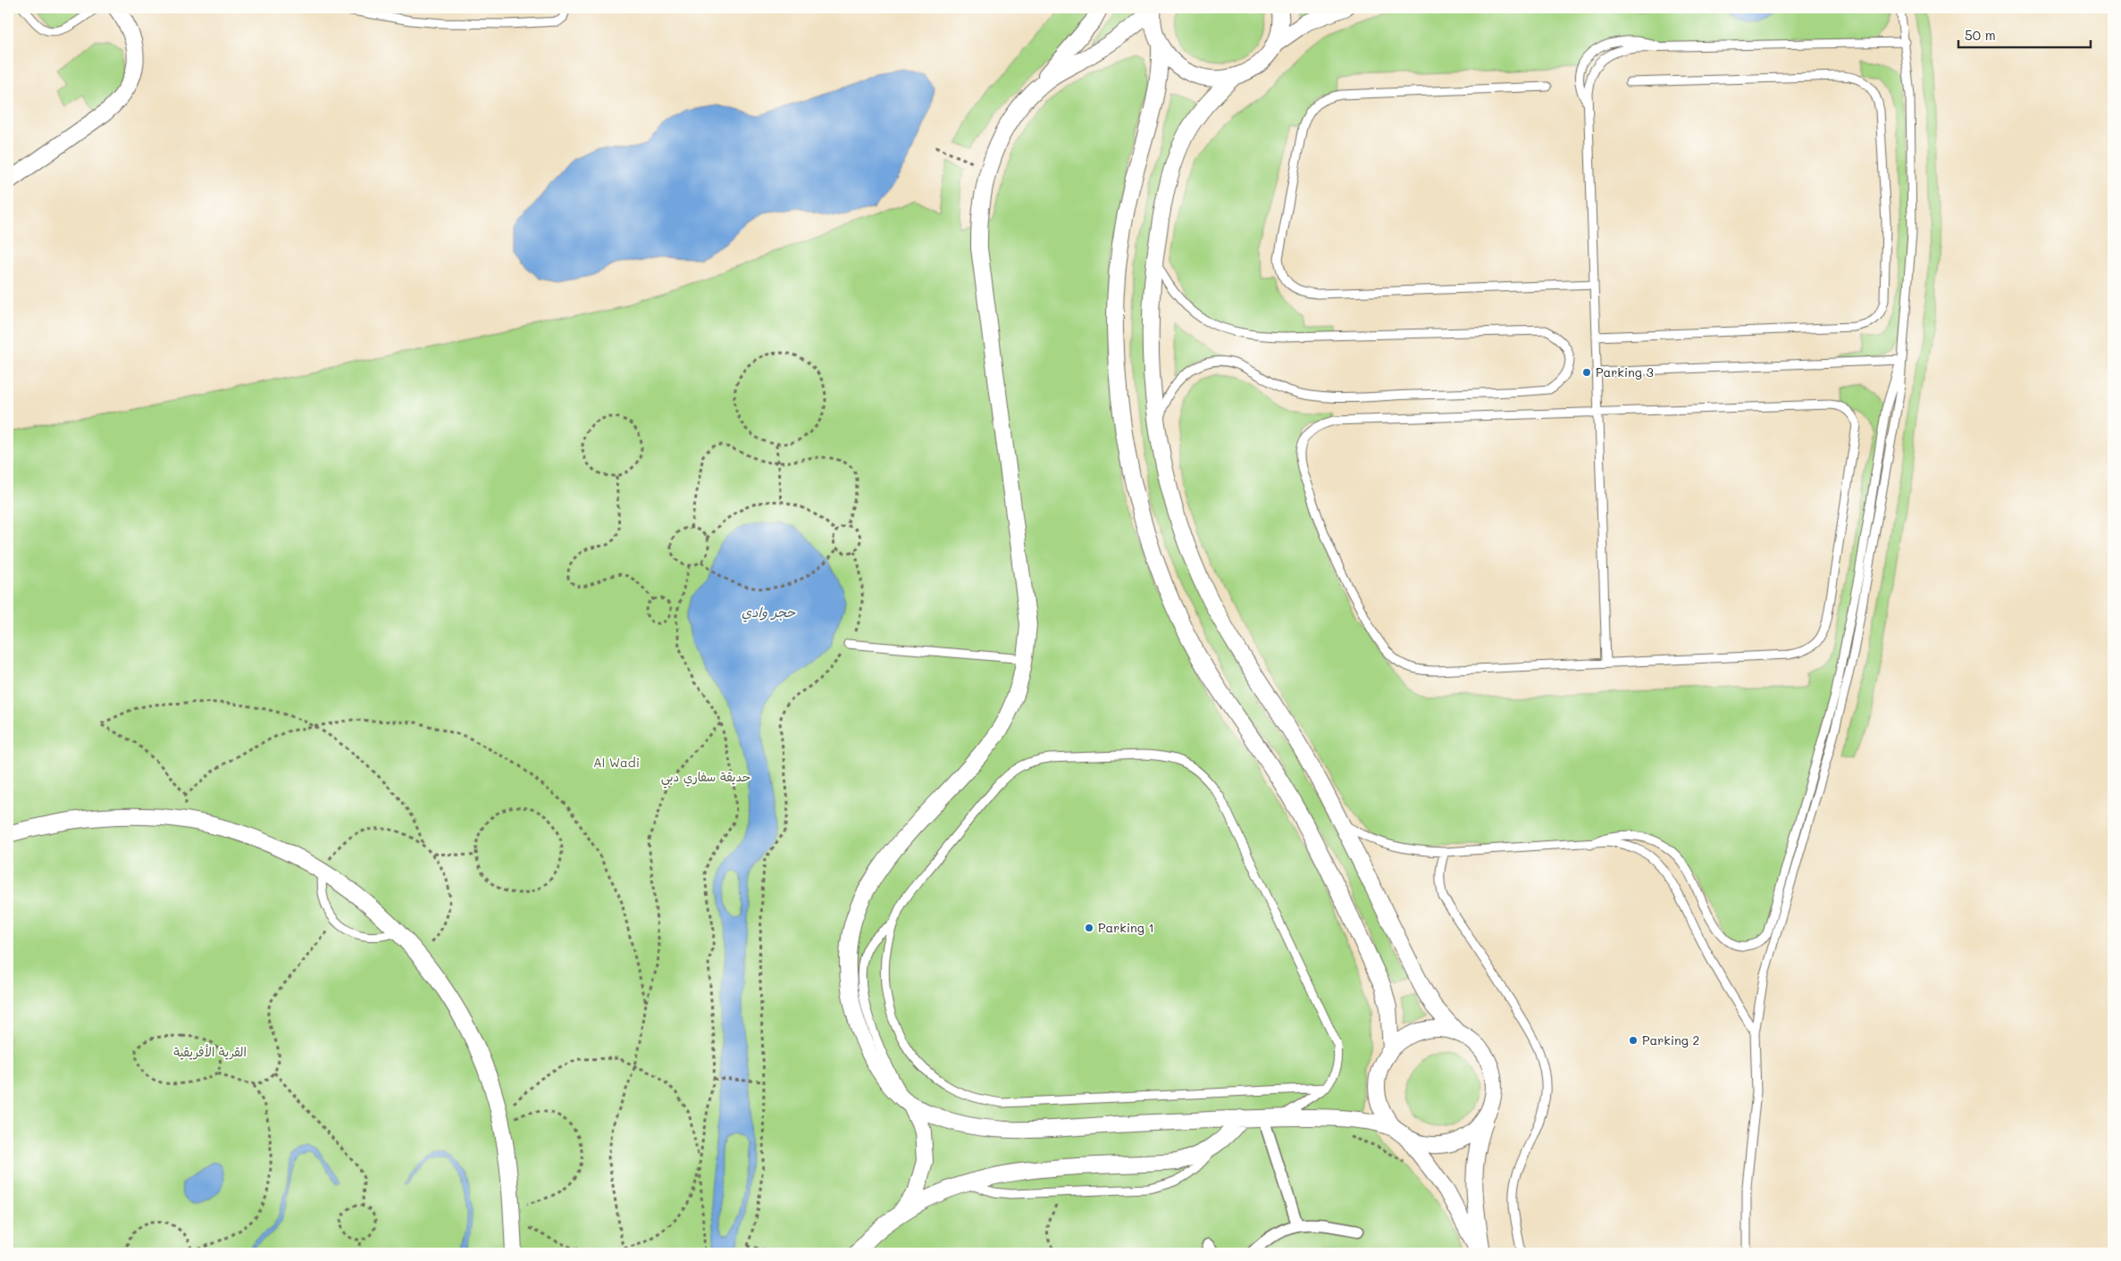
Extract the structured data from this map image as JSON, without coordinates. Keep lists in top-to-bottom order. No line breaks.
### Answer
{"water":["حجر وادي"],"parks":["Al Wadi","حديقة سفاري دبي","القرية الأفريقية"],"places":["Parking 3","Parking 1","Parking 2"],"scale_bar":"50 m"}
